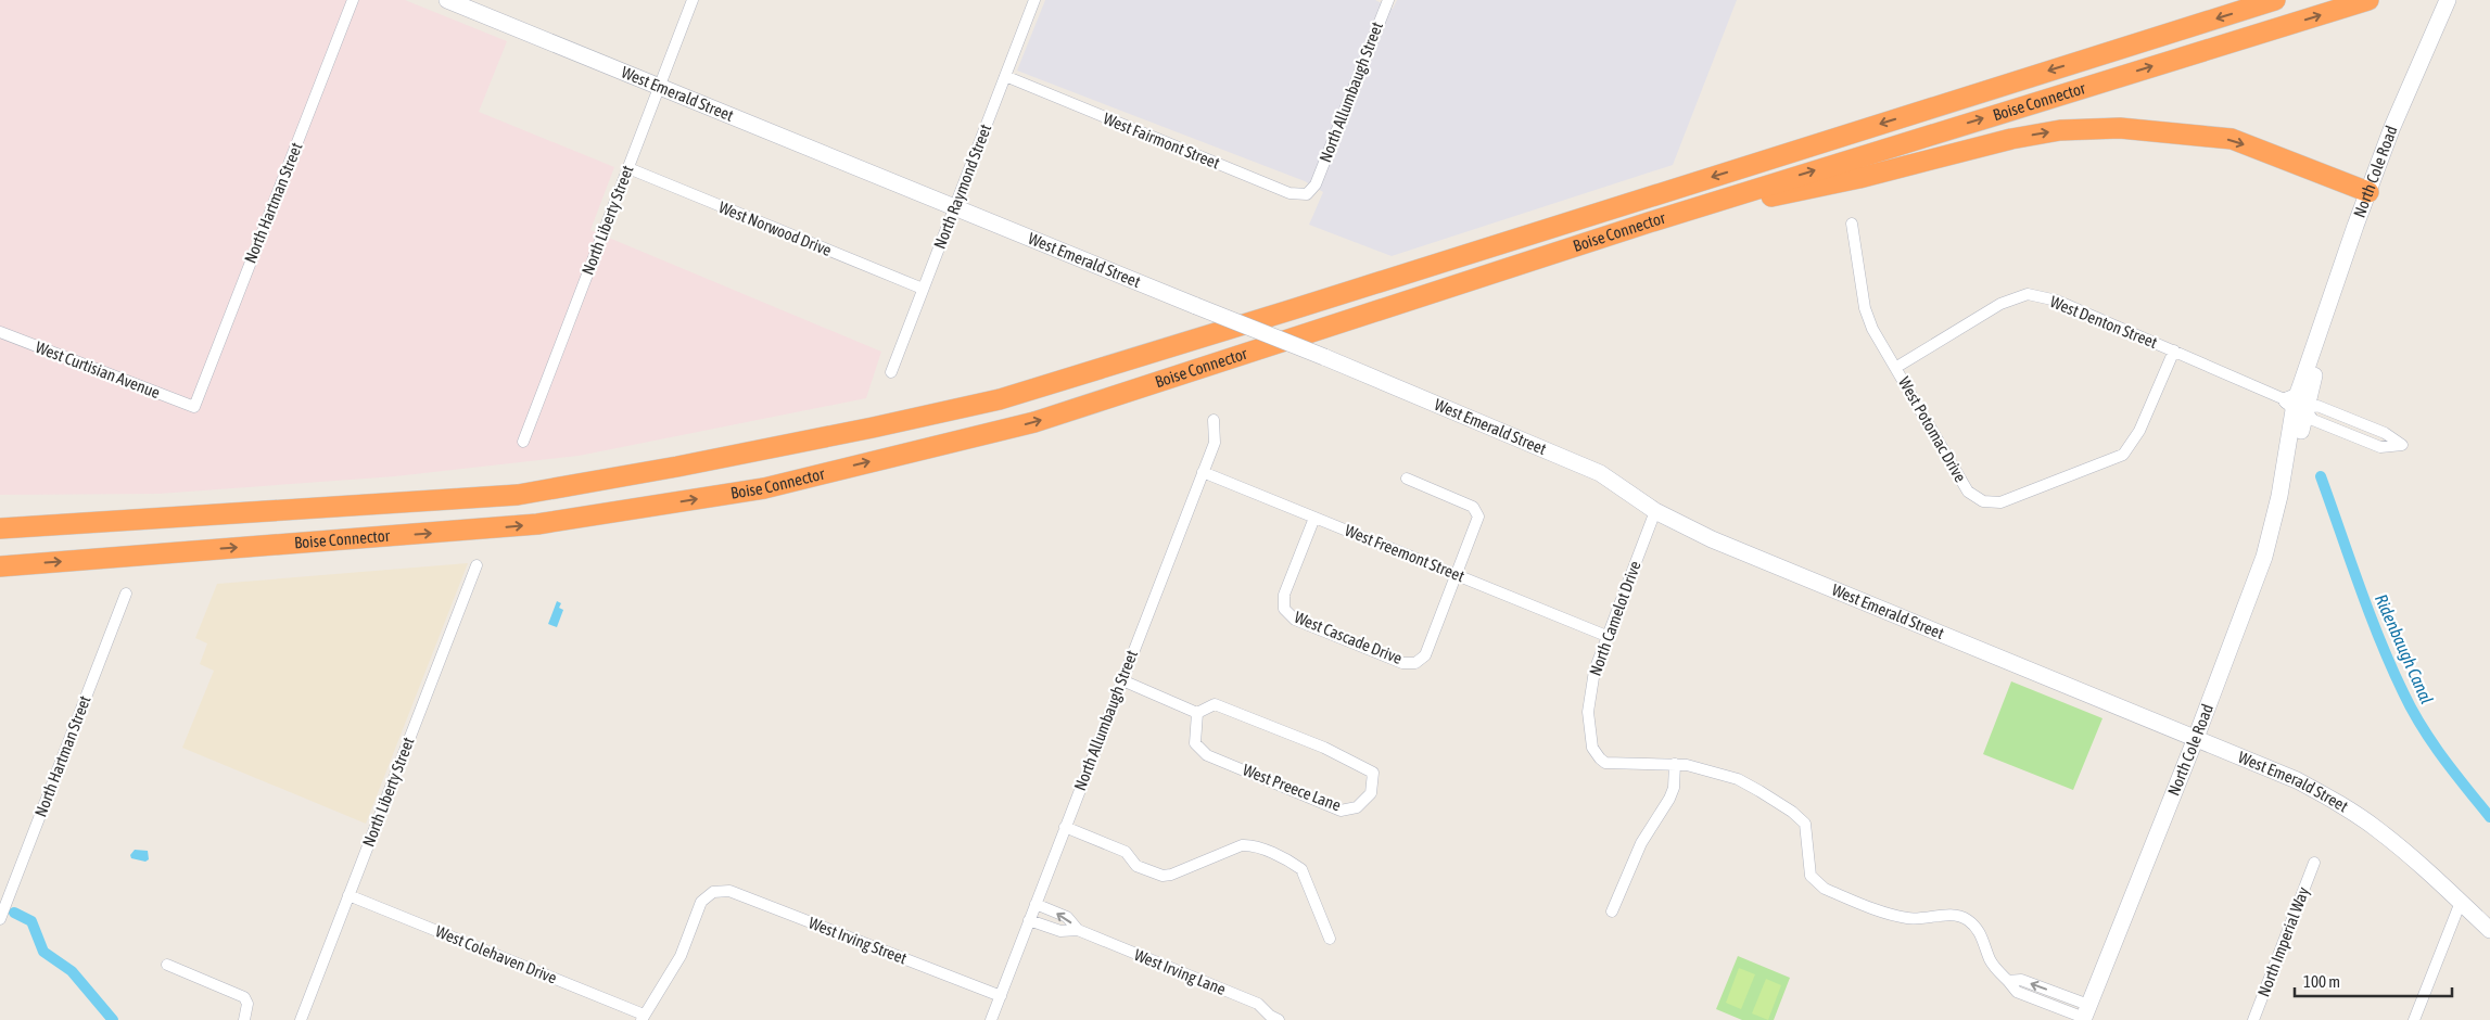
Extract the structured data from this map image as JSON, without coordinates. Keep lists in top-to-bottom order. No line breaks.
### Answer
{"streets":{"highway":["Boise Connector"],"main road":["West Emerald Street","North Cole Road"],"street":["North Allumbaugh Street","West Fairmont Street","North Raymond Street","North Hartman Street","North Liberty Street","West Norwood Drive","West Denton Street","West Curtisian Avenue","West Potomac Drive","West Freemont Street","North Camelot Drive","West Cascade Drive","West Preece Lane","West Irving Street","North Imperial Way","West Colehaven Drive","West Irving Lane"]},"crossings":[["North Allumbaugh Street","West Fairmont Street"],["North Allumbaugh Street","West Freemont Street"],["North Allumbaugh Street","West Irving Street"],["North Allumbaugh Street","West Irving Lane"],["West Emerald Street","North Cole Road"],["West Emerald Street","North Raymond Street"],["West Emerald Street","North Liberty Street"],["West Emerald Street","North Camelot Drive"],["West Fairmont Street","North Raymond Street"],["North Cole Road","West Denton Street"],["North Raymond Street","West Norwood Drive"],["North Hartman Street","West Curtisian Avenue"],["North Liberty Street","West Norwood Drive"],["North Liberty Street","West Colehaven Drive"],["West Denton Street","West Potomac Drive"],["West Freemont Street","North Camelot Drive"],["West Freemont Street","West Cascade Drive"],["West Irving Street","West Colehaven Drive"]],"water":["Ridenbaugh Canal"],"scale_bar":"100 m"}
